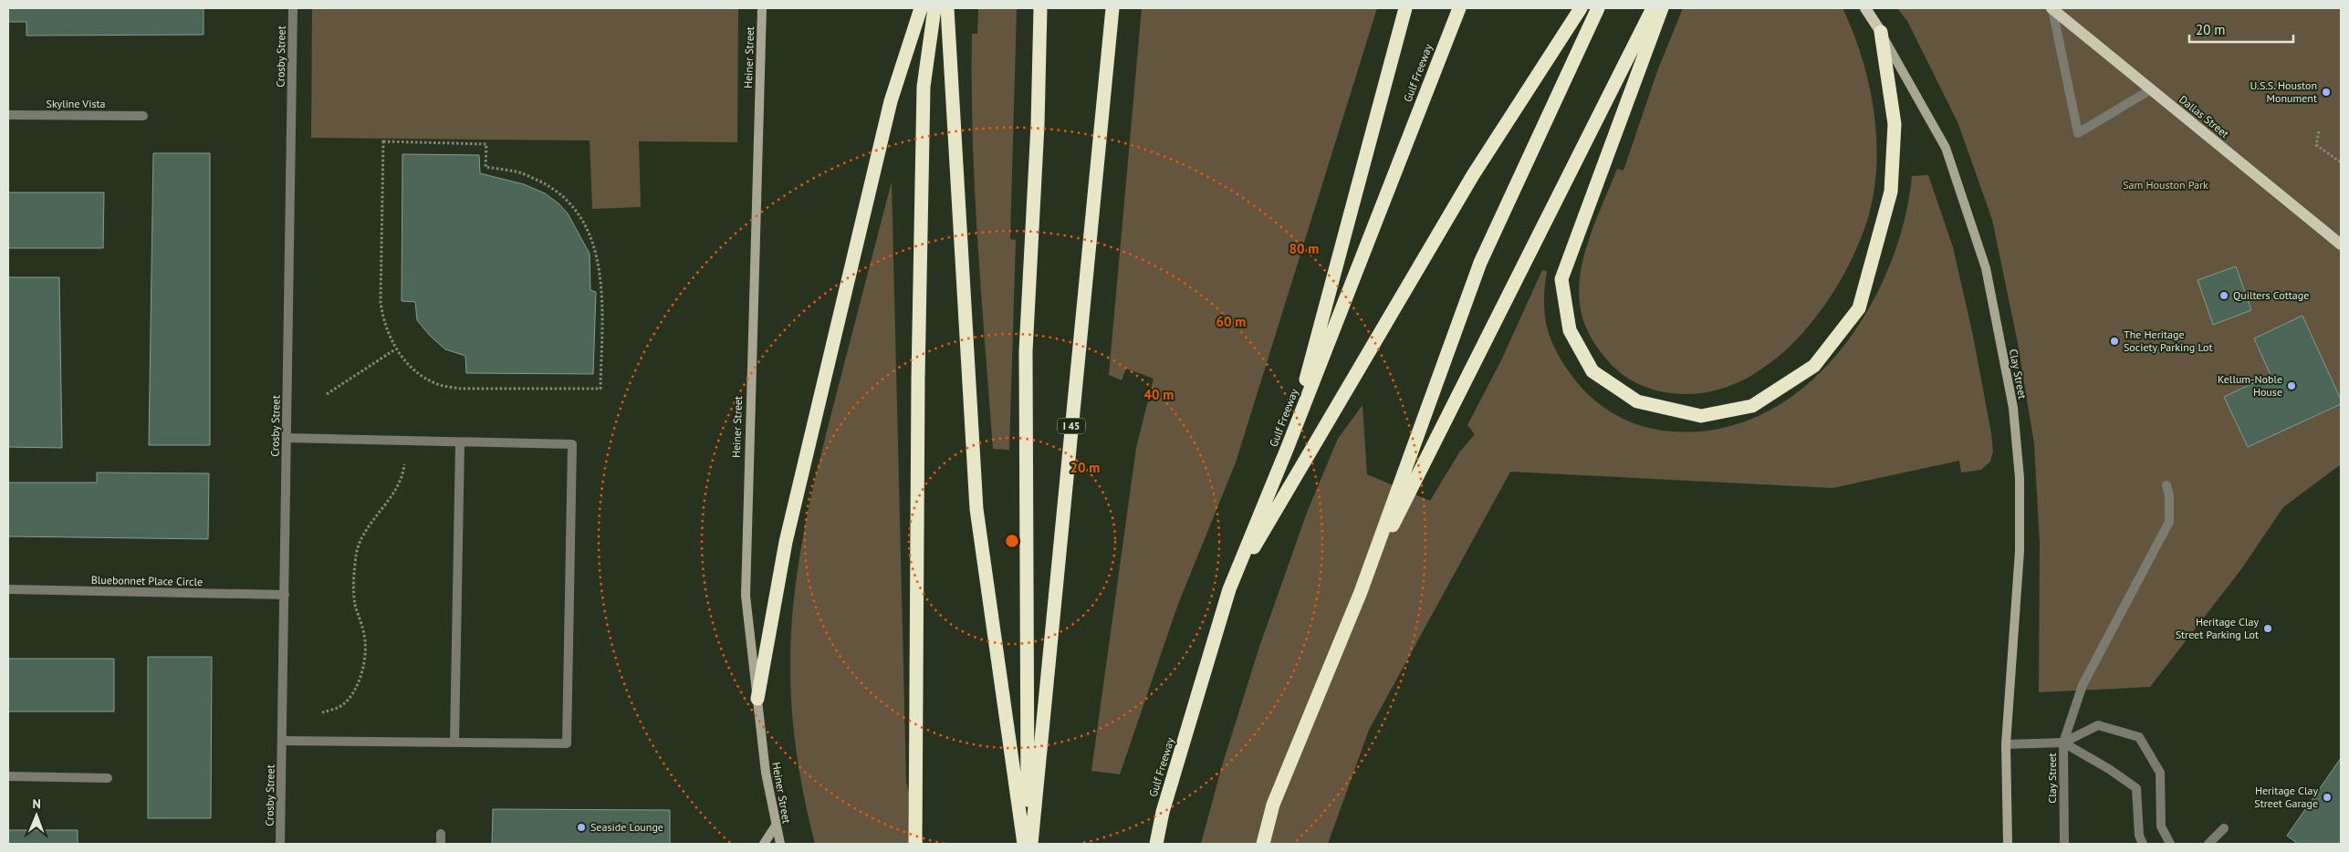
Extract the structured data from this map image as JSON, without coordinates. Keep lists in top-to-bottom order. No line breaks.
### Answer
{"streets":{"highway":["Gulf Freeway","I 45"],"main road":["Heiner Street","Dallas Street","Clay Street"],"street":["Crosby Street","Skyline Vista","Bluebonnet Place Circle"]},"crossings":[["Crosby Street","Bluebonnet Place Circle"]],"parks":["Sam Houston Park"],"places":["U.S.S. Houston Monument","Quilters Cottage","The Heritage Society Parking Lot","Kellum-Noble House","Heritage Clay Street Parking Lot","Heritage Clay Street Garage","Seaside Lounge"],"scale_bar":"20 m","north":"top","rings":["80 m","60 m","40 m","20 m"]}
